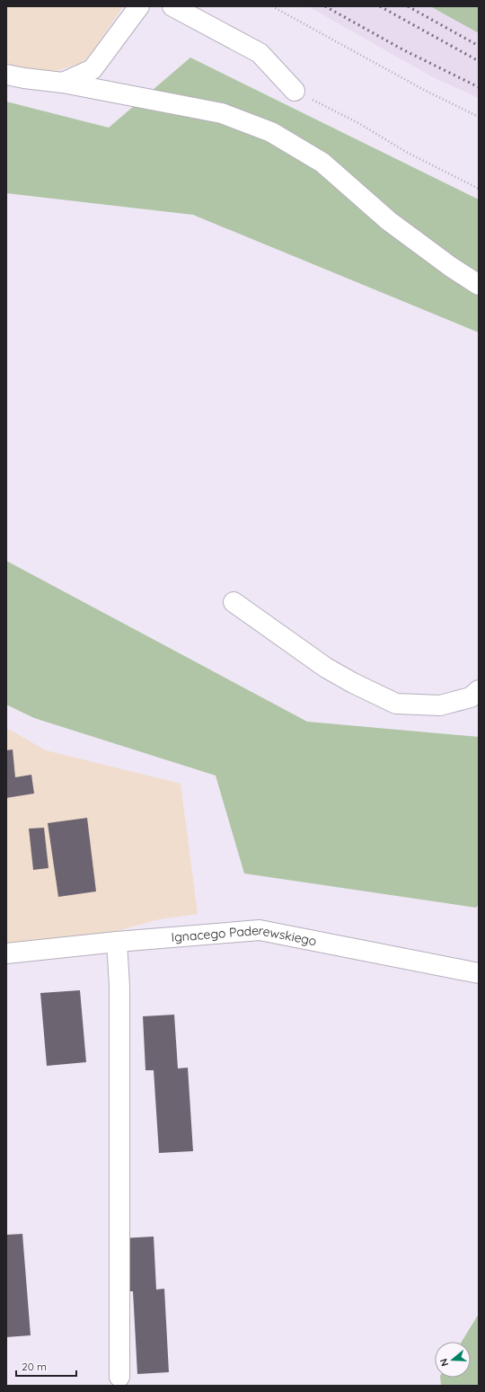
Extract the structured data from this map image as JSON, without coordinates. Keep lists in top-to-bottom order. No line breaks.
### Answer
{"streets":{"street":["Ignacego Paderewskiego"]},"scale_bar":"20 m","north":"left"}
